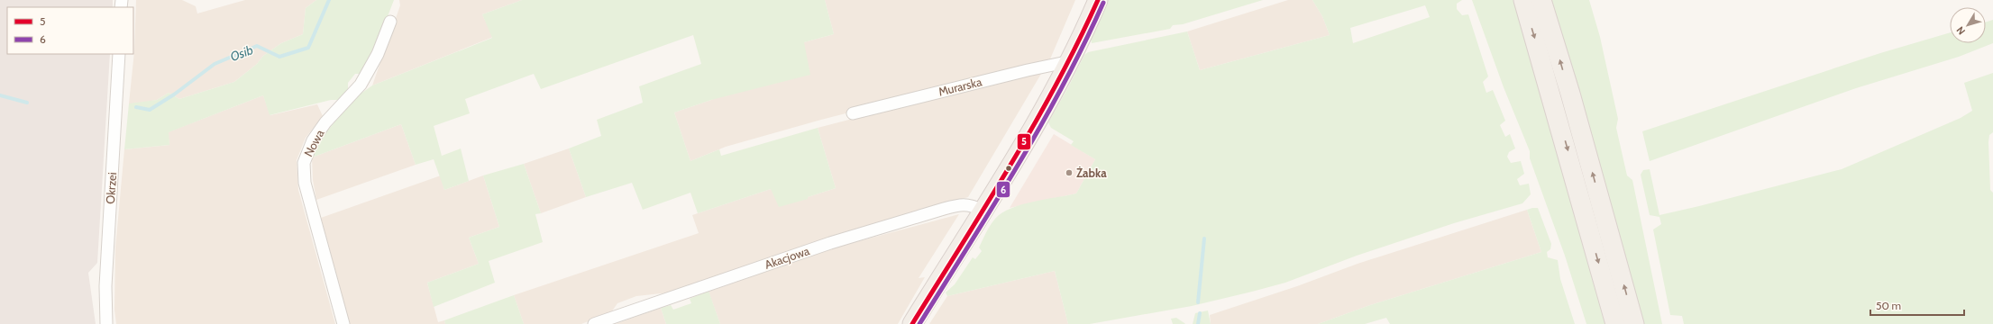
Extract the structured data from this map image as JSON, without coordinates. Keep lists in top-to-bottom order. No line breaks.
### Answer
{"streets":{"street":["Murarska","Nowa","Okrzei","Akacjowa"]},"water":["Osib"],"places":["Żabka"],"lines":["transit line 5","transit line 6"],"legend":["5","6"],"scale_bar":"50 m","north":"bottom left"}
